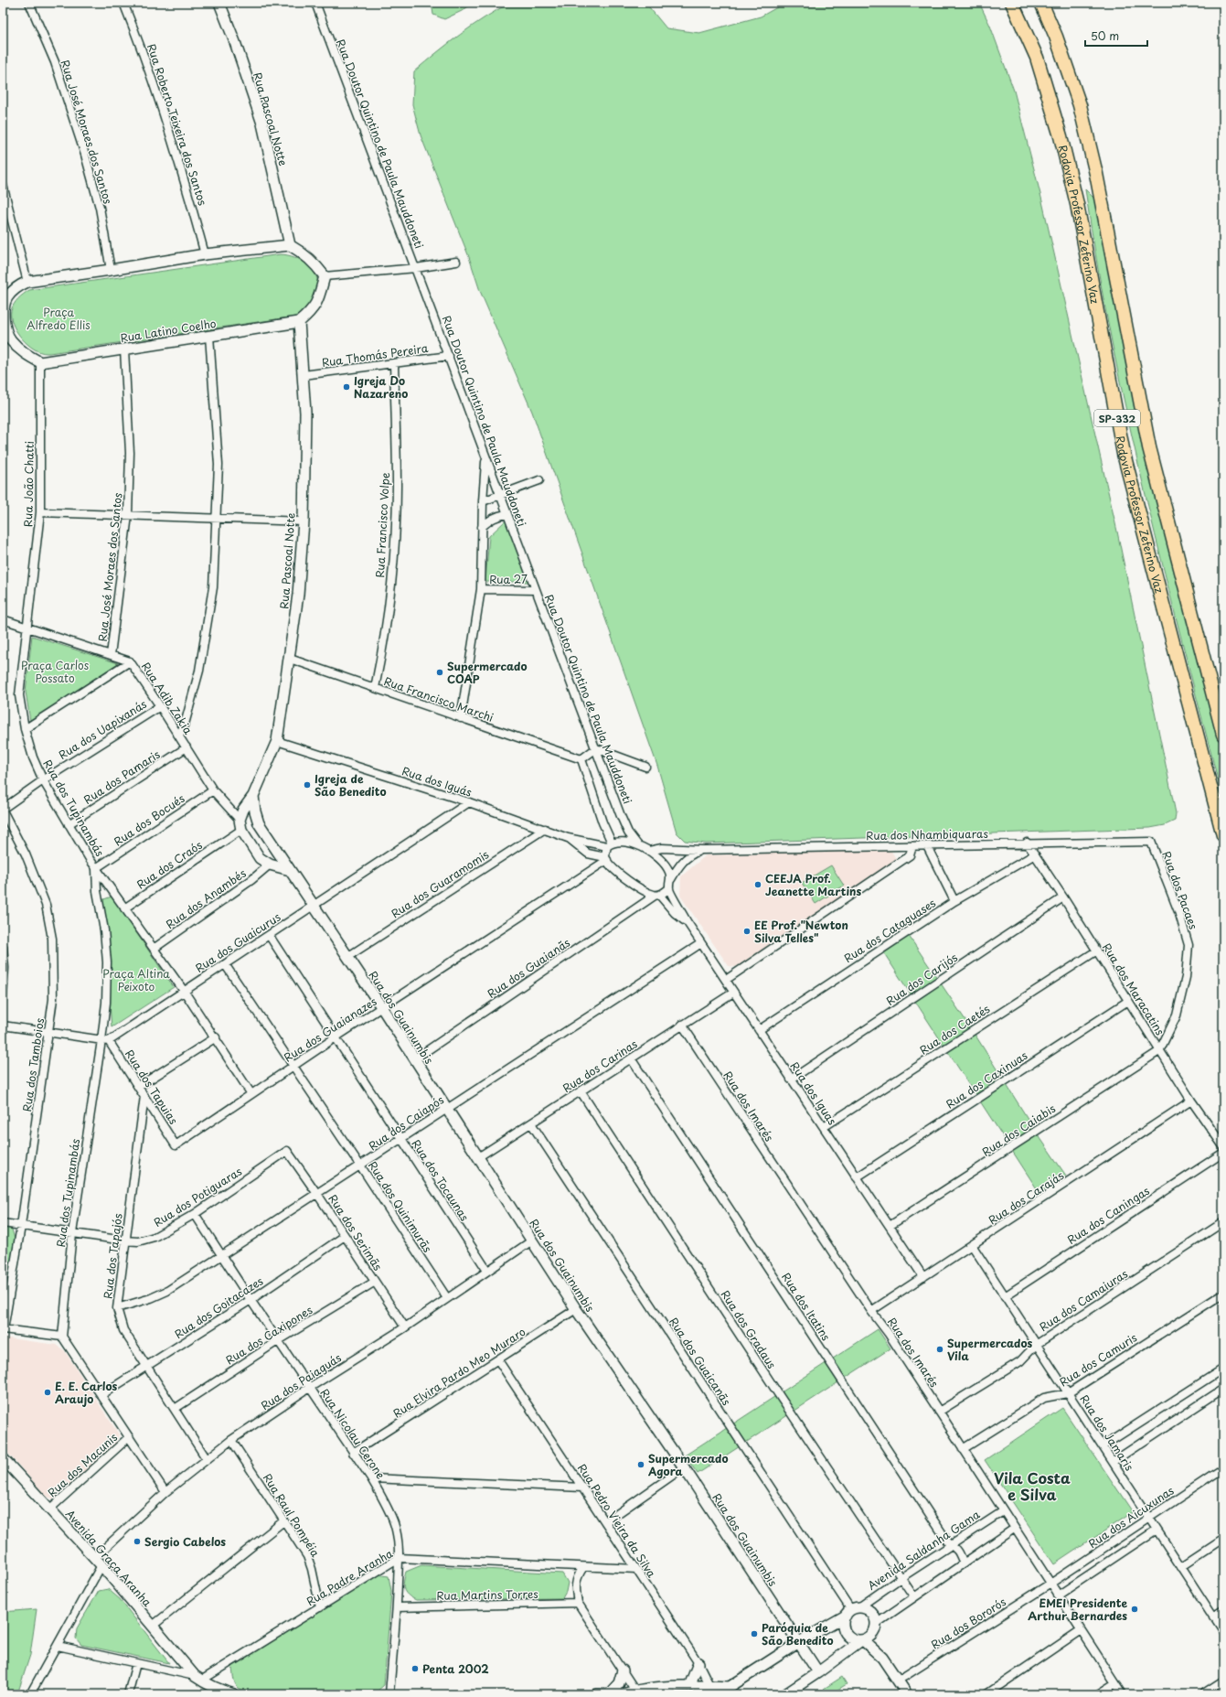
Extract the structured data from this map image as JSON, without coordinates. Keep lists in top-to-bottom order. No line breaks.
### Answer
{"streets":{"highway":["Rodovia Professor Zeferino Vaz","SP-332"],"street":["Rua Pascoal Notte","Rua Roberto Teixeira dos Santos","Rua José Moraes dos Santos","Rua Doutor Quintino de Paula Mauddoneti","Rua Latino Coelho","Rua Thomás Pereira","Rua João Chatti","Rua Francisco Volpe","Rua 27","Rua Adib Zakia","Rua Francisco Marchi","Rua dos Uapixanás","Rua dos Pamaris","Rua dos Iguás","Rua dos Tupinambás","Rua dos Bocués","Rua dos Nhambiquaras","Rua dos Craós","Rua dos Guaramomis","Rua dos Pacaes","Rua dos Anambés","Rua dos Cataguases","Rua dos Guaicurus","Rua dos Guaianãs","Rua dos Carijós","Rua dos Maracatins","Rua dos Guainumbis","Rua dos Guaianazes","Rua dos Caetés","Rua dos Tamboios","Rua dos Carinas","Rua dos Caxinuas","Rua dos Tapuias","Rua dos Iguas","Rua dos Imarés","Rua dos Caiapós","Rua dos Caiabis","Rua dos Tocaunas","Rua dos Potiguaras","Rua dos Carajás","Rua dos Quinimurãs","Rua dos Caningas","Rua dos Serimãs","Rua dos Tapajós","Rua dos Camaiuras","Rua dos Itatins","Rua dos Goitacazes","Rua dos Gradaus","Rua dos Caxipones","Rua dos Camuris","Rua dos Guaicanãs","Rua Elvira Pardo Meo Muraro","Rua dos Paiaguás","Rua dos Jamaris","Rua Nicolau Cerone","Rua dos Macunis","Rua Raul Pompéia","Rua dos Aicuxunas","Rua Pedro Vieira da Silva","Avenida Saldanha Gama","Avenida Graça Aranha","Rua Padre Aranha","Rua Martins Torres","Rua dos Bororós"]},"crossings":[["Rua Pascoal Notte","Rua Latino Coelho"],["Rua Pascoal Notte","Rua Thomás Pereira"],["Rua Pascoal Notte","Rua Francisco Marchi"],["Rua Pascoal Notte","Rua dos Iguás"],["Rua Pascoal Notte","Rua dos Guainumbis"],["Rua José Moraes dos Santos","Rua Latino Coelho"],["Rua José Moraes dos Santos","Rua Adib Zakia"],["Rua Doutor Quintino de Paula Mauddoneti","Rua Thomás Pereira"],["Rua Doutor Quintino de Paula Mauddoneti","Rua 27"],["Rua Latino Coelho","Rua João Chatti"],["Rua Thomás Pereira","Rua Francisco Volpe"],["Rua João Chatti","Rua Adib Zakia"],["Rua João Chatti","Rua dos Tupinambás"],["Rua Francisco Volpe","Rua Francisco Marchi"],["Rua Adib Zakia","Rua dos Uapixanás"],["Rua Adib Zakia","Rua dos Pamaris"],["Rua Adib Zakia","Rua dos Tupinambás"],["Rua Adib Zakia","Rua dos Bocués"],["Rua Adib Zakia","Rua dos Craós"],["Rua dos Uapixanás","Rua dos Tupinambás"],["Rua dos Uapixanás","Rua dos Tamboios"],["Rua dos Pamaris","Rua dos Tupinambás"],["Rua dos Iguás","Rua dos Guaramomis"],["Rua dos Iguás","Rua dos Guaicurus"],["Rua dos Iguás","Rua dos Guaianazes"],["Rua dos Iguás","Rua dos Iguas"],["Rua dos Tupinambás","Rua dos Bocués"],["Rua dos Tupinambás","Rua dos Craós"],["Rua dos Tupinambás","Rua dos Anambés"],["Rua dos Tupinambás","Rua dos Guaicurus"],["Rua dos Tupinambás","Rua dos Guaianazes"],["Rua dos Tupinambás","Rua dos Tapuias"],["Rua dos Tupinambás","Rua dos Potiguaras"],["Rua dos Nhambiquaras","Rua dos Pacaes"],["Rua dos Nhambiquaras","Rua dos Maracatins"],["Rua dos Guaramomis","Rua dos Guainumbis"],["Rua dos Pacaes","Rua dos Maracatins"],["Rua dos Pacaes","Rua dos Caiabis"],["Rua dos Cataguases","Rua dos Maracatins"],["Rua dos Cataguases","Rua dos Iguas"],["Rua dos Guaicurus","Rua dos Guainumbis"],["Rua dos Guaicurus","Rua dos Tapuias"],["Rua dos Guaicurus","Rua dos Tocaunas"],["Rua dos Guaicurus","Rua dos Quinimurãs"],["Rua dos Guaianãs","Rua dos Guainumbis"],["Rua dos Guaianãs","Rua dos Iguas"],["Rua dos Carijós","Rua dos Maracatins"],["Rua dos Carijós","Rua dos Iguas"],["Rua dos Maracatins","Rua dos Caetés"],["Rua dos Maracatins","Rua dos Caxinuas"],["Rua dos Maracatins","Rua dos Caiabis"],["Rua dos Maracatins","Rua dos Carajás"],["Rua dos Guainumbis","Rua dos Guaianazes"],["Rua dos Guainumbis","Rua dos Carinas"],["Rua dos Guainumbis","Rua dos Caiapós"],["Rua dos Guainumbis","Rua Elvira Pardo Meo Muraro"],["Rua dos Guainumbis","Rua dos Paiaguás"],["Rua dos Guainumbis","Avenida Saldanha Gama"],["Rua dos Guaianazes","Rua dos Tapuias"],["Rua dos Guaianazes","Rua dos Iguas"],["Rua dos Guaianazes","Rua dos Tocaunas"],["Rua dos Guaianazes","Rua dos Quinimurãs"],["Rua dos Caetés","Rua dos Iguas"],["Rua dos Tamboios","Rua dos Potiguaras"],["Rua dos Carinas","Rua dos Iguas"],["Rua dos Carinas","Rua dos Imarés"],["Rua dos Carinas","Rua dos Itatins"],["Rua dos Carinas","Rua dos Gradaus"],["Rua dos Carinas","Rua dos Guaicanãs"],["Rua dos Caxinuas","Rua dos Iguas"],["Rua dos Tapuias","Rua dos Tapajós"],["Rua dos Iguas","Rua dos Caiapós"],["Rua dos Iguas","Rua dos Caiabis"],["Rua dos Iguas","Rua dos Carajás"],["Rua dos Imarés","Rua dos Carajás"],["Rua dos Imarés","Rua dos Camaiuras"],["Rua dos Imarés","Rua dos Camuris"],["Rua dos Imarés","Rua dos Aicuxunas"],["Rua dos Imarés","Avenida Saldanha Gama"],["Rua dos Imarés","Rua dos Bororós"],["Rua dos Caiapós","Rua dos Tocaunas"],["Rua dos Caiapós","Rua dos Quinimurãs"],["Rua dos Caiapós","Rua dos Serimãs"],["Rua dos Caiapós","Rua dos Tapajós"],["Rua dos Caiapós","Rua Nicolau Cerone"],["Rua dos Tocaunas","Rua dos Paiaguás"],["Rua dos Potiguaras","Rua dos Serimãs"],["Rua dos Potiguaras","Rua dos Tapajós"],["Rua dos Potiguaras","Rua Nicolau Cerone"],["Rua dos Carajás","Rua dos Jamaris"],["Rua dos Quinimurãs","Rua dos Paiaguás"],["Rua dos Caningas","Rua dos Jamaris"],["Rua dos Serimãs","Rua dos Goitacazes"],["Rua dos Serimãs","Rua dos Caxipones"],["Rua dos Serimãs","Rua dos Paiaguás"],["Rua dos Tapajós","Rua dos Goitacazes"],["Rua dos Tapajós","Rua dos Caxipones"],["Rua dos Tapajós","Rua dos Paiaguás"],["Rua dos Camaiuras","Rua dos Jamaris"],["Rua dos Itatins","Avenida Saldanha Gama"],["Rua dos Goitacazes","Rua Nicolau Cerone"],["Rua dos Gradaus","Avenida Saldanha Gama"],["Rua dos Caxipones","Rua Nicolau Cerone"],["Rua dos Camuris","Rua dos Jamaris"],["Rua dos Guaicanãs","Avenida Saldanha Gama"],["Rua Elvira Pardo Meo Muraro","Rua Nicolau Cerone"],["Rua Elvira Pardo Meo Muraro","Rua Pedro Vieira da Silva"],["Rua dos Paiaguás","Rua Nicolau Cerone"],["Rua dos Paiaguás","Rua Raul Pompéia"],["Rua dos Paiaguás","Avenida Graça Aranha"],["Rua dos Jamaris","Rua dos Aicuxunas"],["Rua Nicolau Cerone","Rua Padre Aranha"],["Rua Nicolau Cerone","Rua Martins Torres"],["Rua dos Macunis","Avenida Graça Aranha"],["Rua Raul Pompéia","Rua Padre Aranha"],["Rua dos Aicuxunas","Rua dos Bororós"],["Rua Pedro Vieira da Silva","Rua Padre Aranha"],["Avenida Graça Aranha","Rua Padre Aranha"]],"districts":["Vila Costa e Silva"],"parks":["Praça Alfredo Ellis","Praça Carlos Possato","Praça Altina Peixoto"],"places":["Igreja Do Nazareno","Supermercado COAP","Igreja de São Benedito","CEEJA Prof. Jeanette Martins","EE Prof. \"Newton Silva Telles\"","Supermercados Vila","E. E. Carlos Araujo","Supermercado Agora","Sergio Cabelos","EMEI Presidente Arthur Bernardes","Paróquia de São Benedito","Penta 2002"],"scale_bar":"50 m"}
